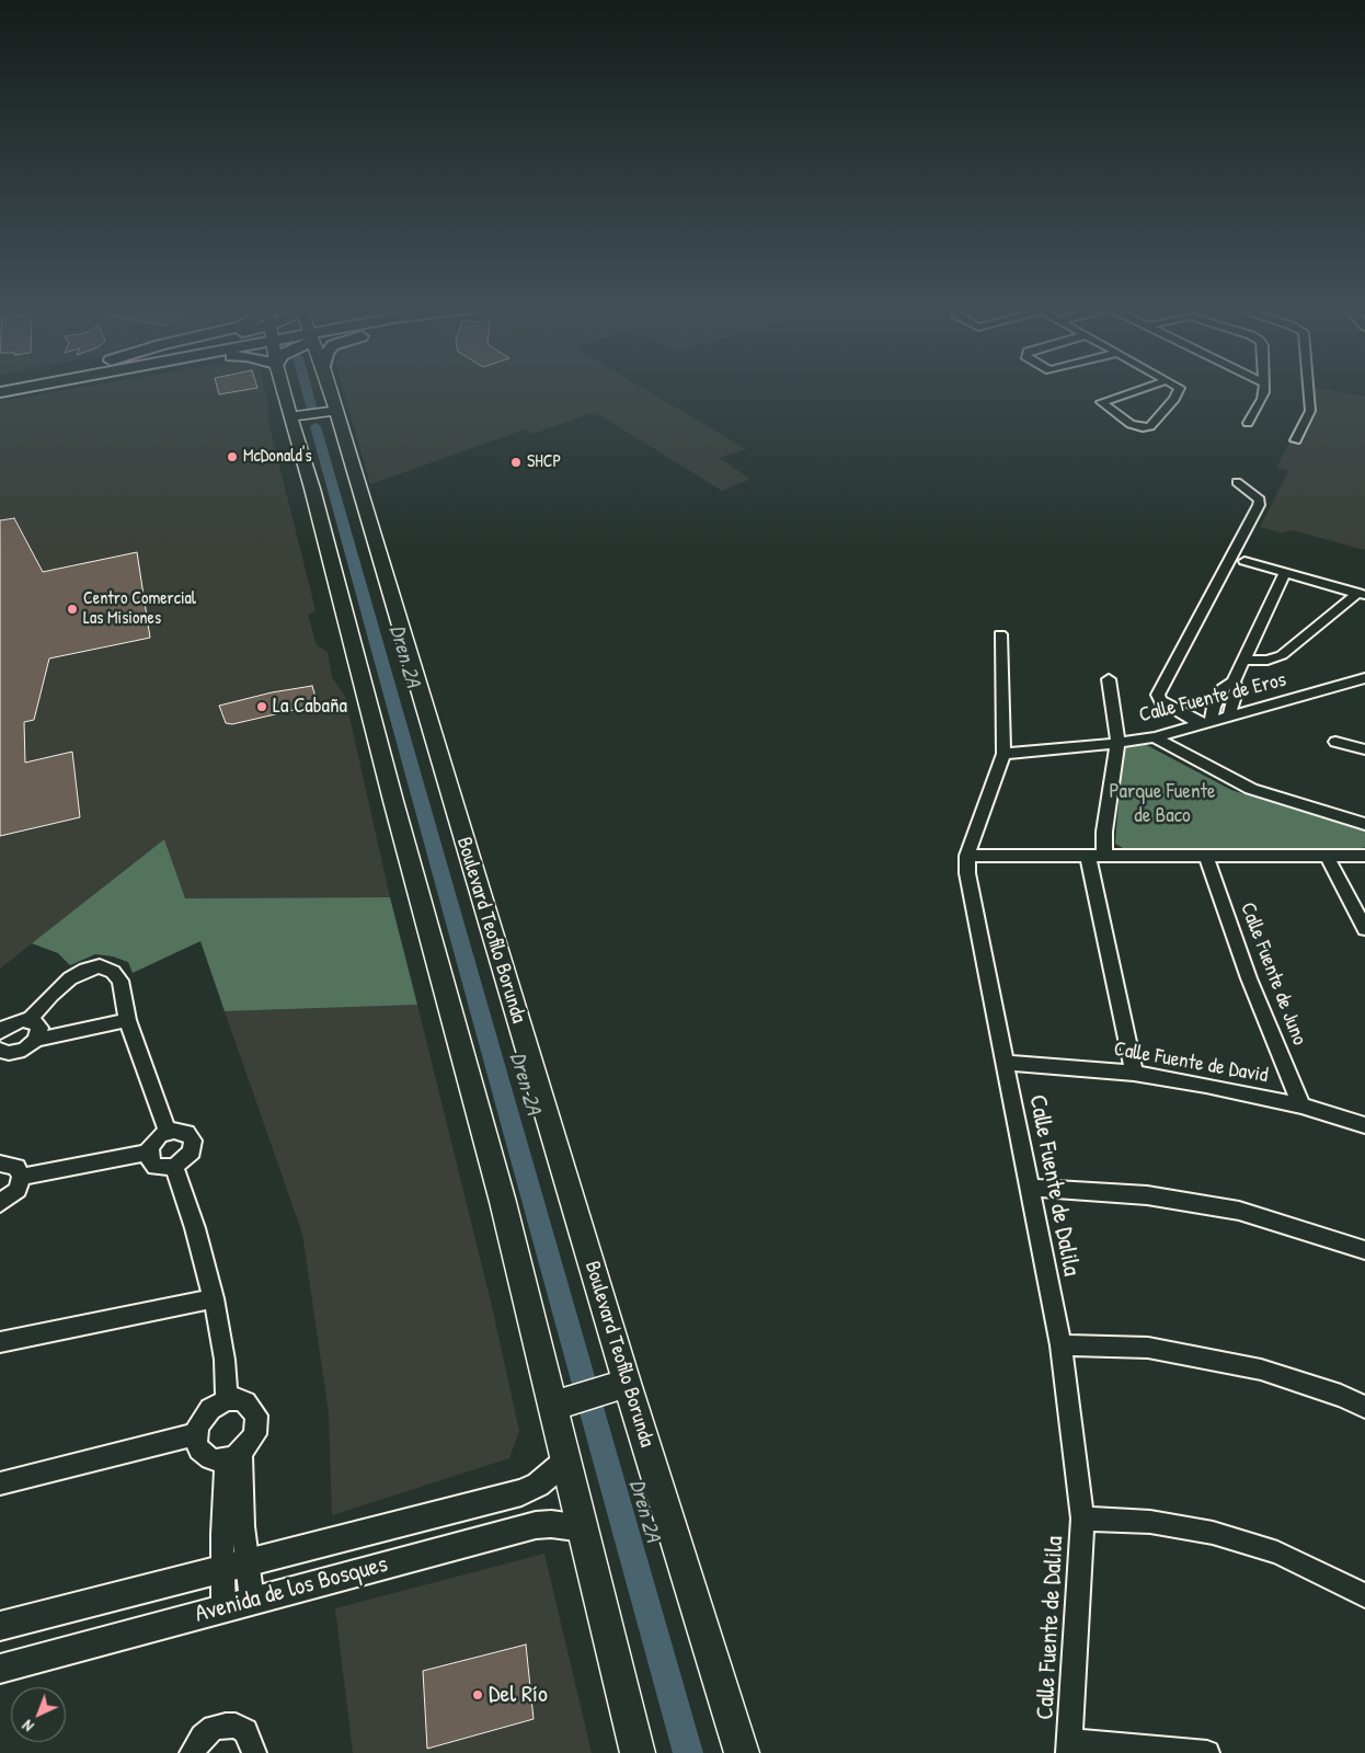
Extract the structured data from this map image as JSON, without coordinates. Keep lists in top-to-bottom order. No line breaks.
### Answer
{"streets":{"main road":["Boulevard Teofilo Borunda"],"street":["Calle Fuente de Eros","Calle Fuente de Juno","Calle Fuente de David","Calle Fuente de Dalila","Avenida de los Bosques"]},"crossings":[["Calle Fuente de Eros","Calle Fuente de Dalila"],["Calle Fuente de Juno","Calle Fuente de David"],["Calle Fuente de David","Calle Fuente de Dalila"]],"water":["Dren 2A"],"parks":["Parque Fuente de Baco"],"places":["McDonald's","SHCP","Centro Comercial Las Misiones","La Cabaña","Del Río"],"north":"bottom left"}
